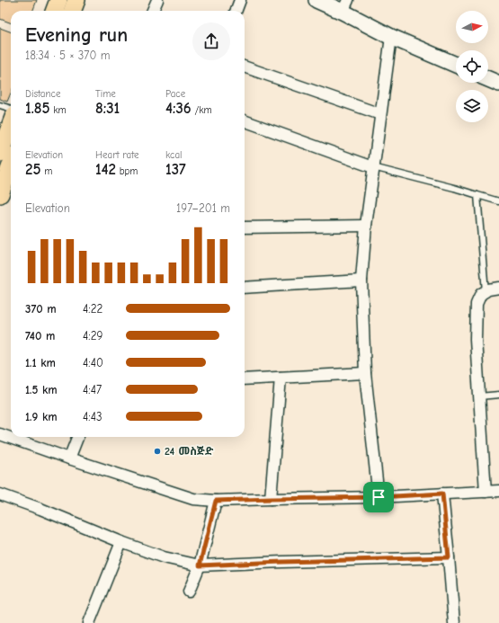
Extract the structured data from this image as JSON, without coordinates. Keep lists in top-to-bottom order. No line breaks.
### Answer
{"places":["24 መስጅድ"],"north":"right","page":{"heading":["Evening run","18:34 · 5 × 370 m"],"stats":[["Distance","1.85 km"],["Time","8:31"],["Pace","4:36 /km"],["Elevation","25 m"],["Heart rate","142 bpm"],["kcal","137"]],"chart":["Elevation","197–201 m"],"list":[{"name":"370 m","note":"4:22"},{"name":"740 m","note":"4:29"},{"name":"1.1 km","note":"4:40"},{"name":"1.5 km","note":"4:47"},{"name":"1.9 km","note":"4:43"}]}}
